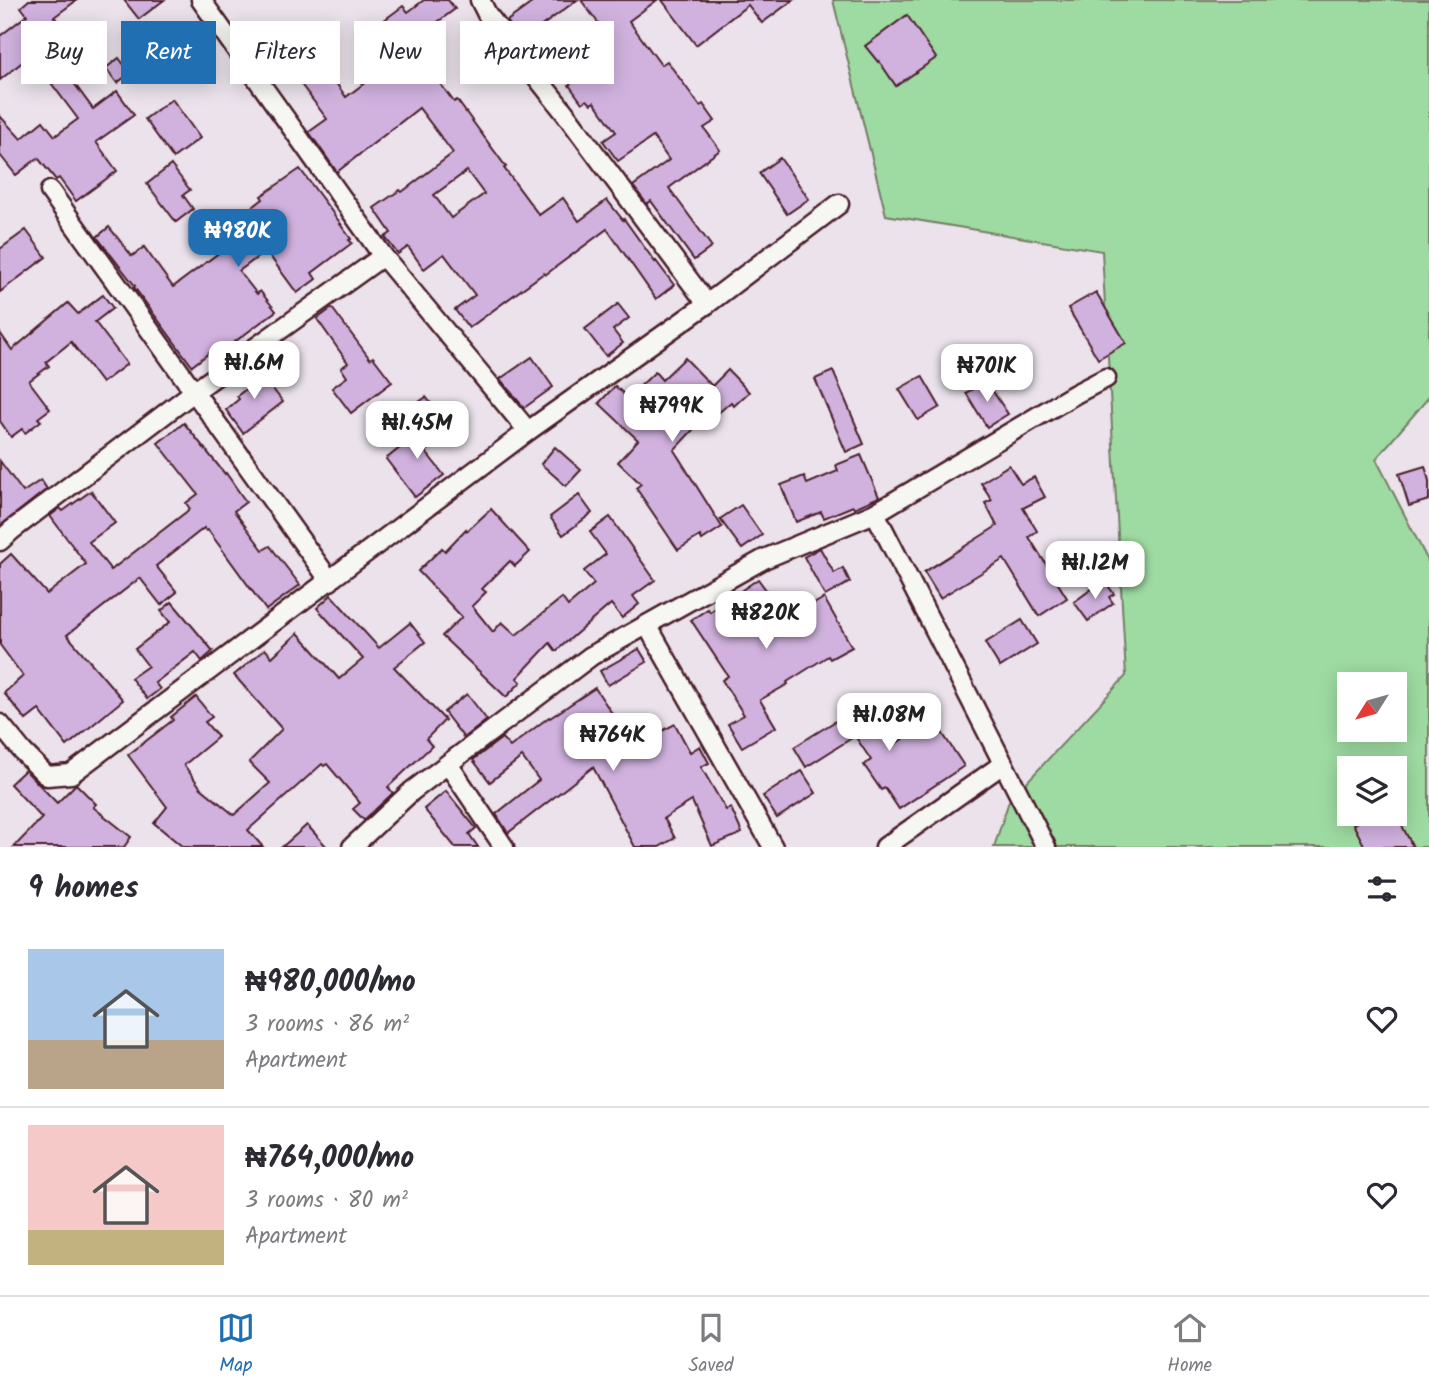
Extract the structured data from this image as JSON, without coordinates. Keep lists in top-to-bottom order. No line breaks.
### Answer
{"north":"bottom left","page":{"chip":["Buy","Rent","Filters","New","Apartment"],"price":["₦980K","₦1.6M","₦701K","₦799K","₦1.45M","₦1.12M","₦820K","₦1.08M","₦764K"],"heading":"9 homes","list":[{"name":"₦980,000/mo","note":"3 rooms · 86 m² · Apartment"},{"name":"₦764,000/mo","note":"3 rooms · 80 m² · Apartment"}],"tabs":["Map","Saved","Home"]}}
